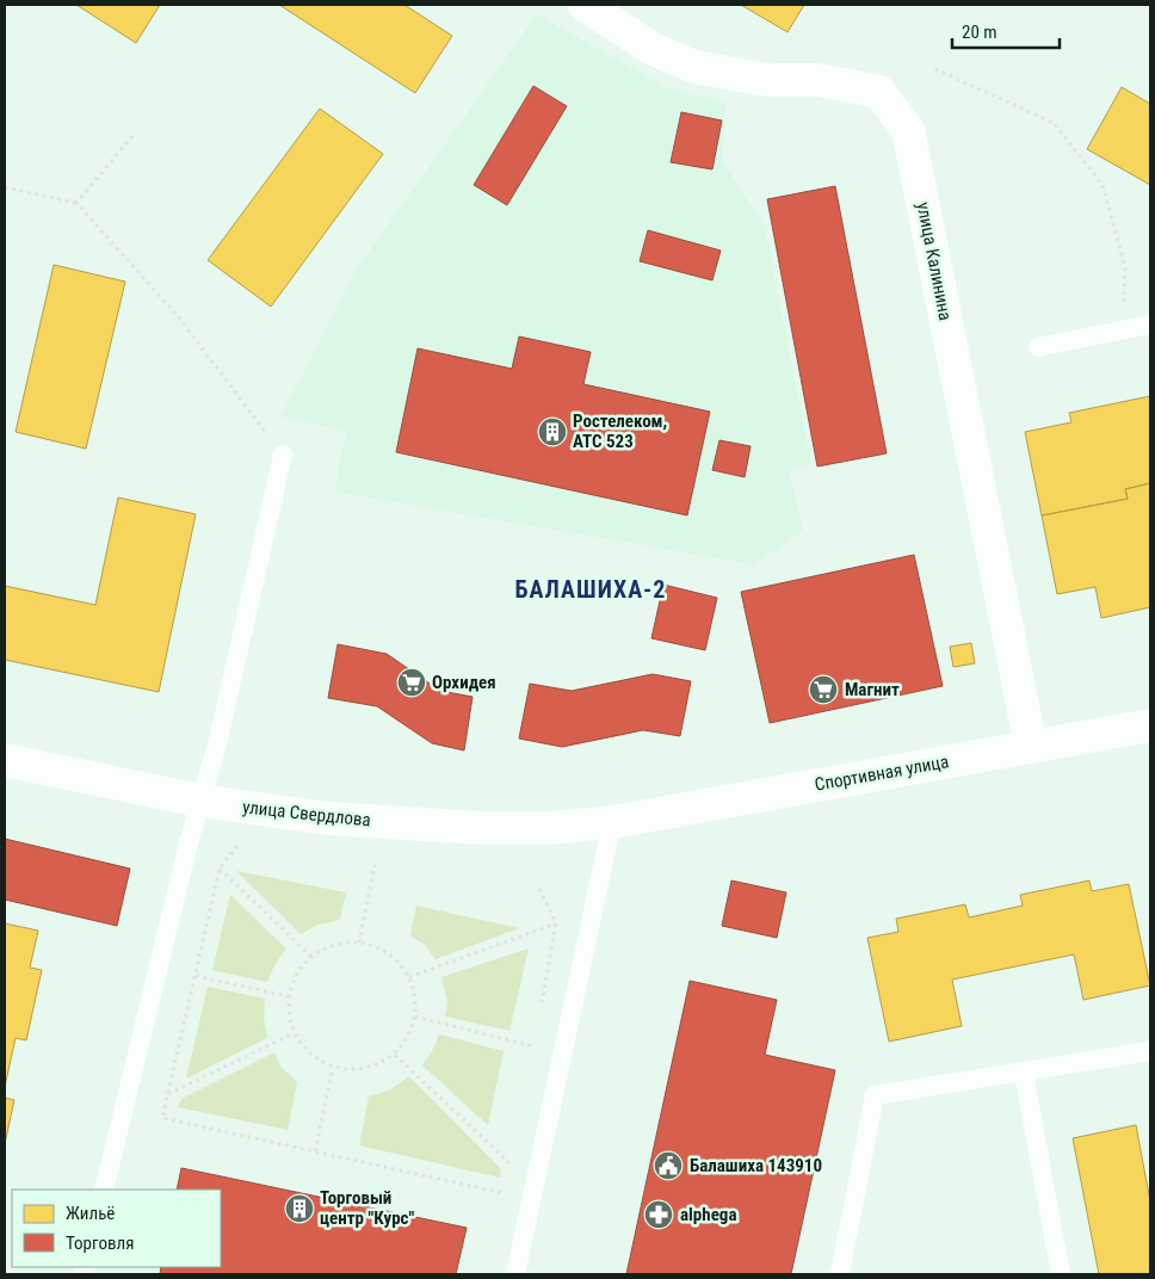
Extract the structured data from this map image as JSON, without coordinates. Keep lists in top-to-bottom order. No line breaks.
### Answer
{"streets":{"main road":["улица Калинина","Спортивная улица","улица Свердлова"]},"crossings":[["улица Калинина","Спортивная улица"],["Спортивная улица","улица Свердлова"]],"districts":["БАЛАШИХА-2"],"places":{"building":["Ростелеком, АТС 523","Торговый центр \"Курс\""],"supermarket":["Орхидея","Магнит"],"public building":["Балашиха 143910"],"pharmacy":["alphega"]},"legend":["Жильё","Торговля"],"scale_bar":"20 m"}
